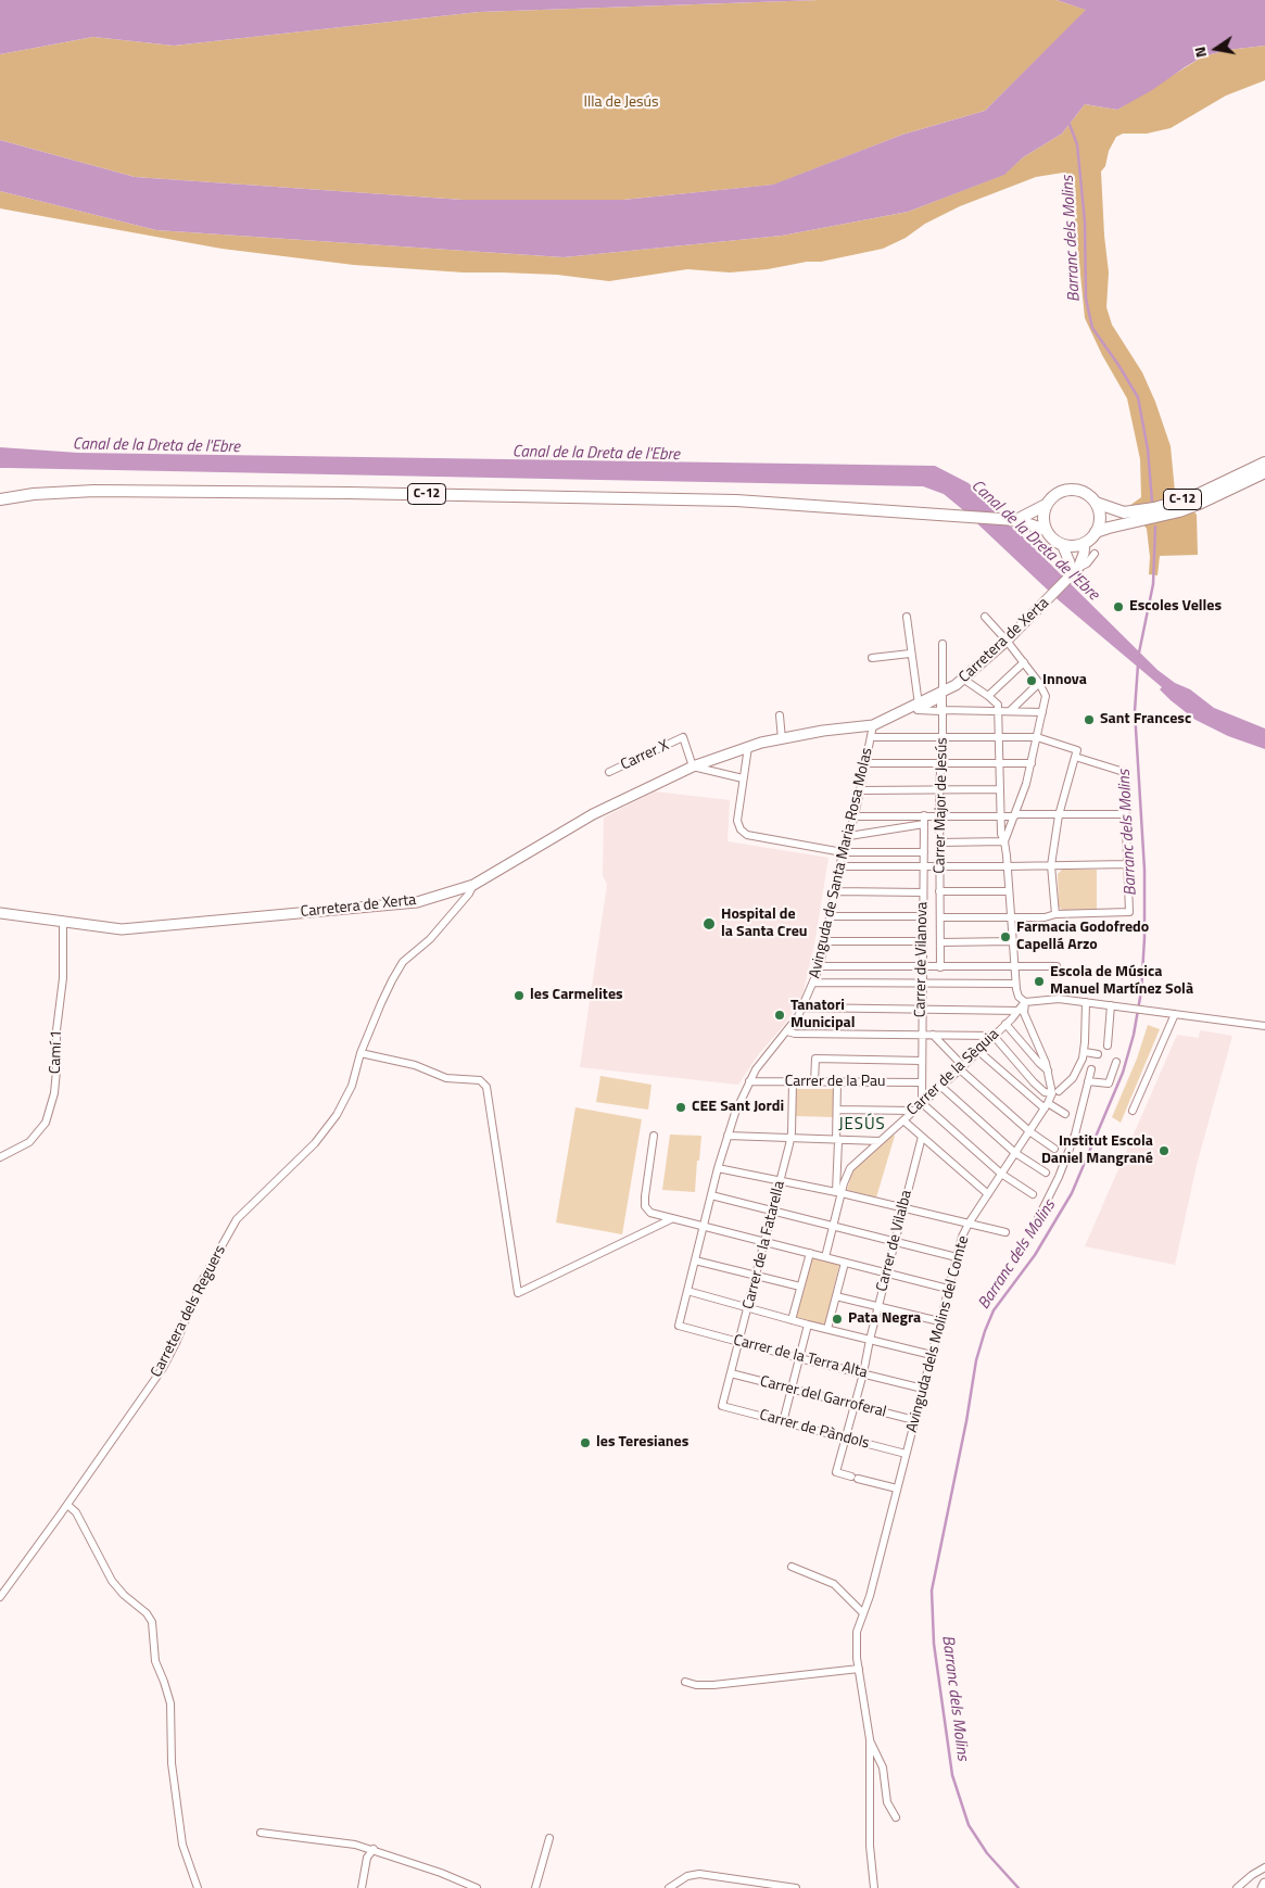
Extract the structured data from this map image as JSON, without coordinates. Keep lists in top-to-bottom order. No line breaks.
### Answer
{"streets":{"main road":["C-12","Carretera de Xerta"],"street":["Carrer X","Carrer Major de Jesús","Avinguda de Santa Maria Rosa Molas","Carrer de Vilanova","Camí 1","Carrer de la Sèquia","Carrer de la Pau","Carrer de Vilalba","Carrer de la Fatarella","Carretera dels Reguers","Avinguda dels Molins del Comte","Carrer de la Terra Alta","Carrer del Garroferal","Carrer de Pàndols"]},"crossings":[["Carretera de Xerta","Carrer X"],["Carretera de Xerta","Carrer Major de Jesús"],["Carretera de Xerta","Avinguda de Santa Maria Rosa Molas"],["Carretera de Xerta","Camí 1"],["Carretera de Xerta","Carretera dels Reguers"],["Avinguda de Santa Maria Rosa Molas","Carrer de la Pau"],["Avinguda de Santa Maria Rosa Molas","Carrer de la Terra Alta"],["Carrer de Vilanova","Carrer de la Sèquia"],["Carrer de Vilanova","Carrer de la Pau"],["Carrer de la Pau","Carrer de la Fatarella"],["Carrer de Vilalba","Avinguda dels Molins del Comte"],["Carrer de Vilalba","Carrer de la Terra Alta"],["Carrer de Vilalba","Carrer del Garroferal"],["Carrer de Vilalba","Carrer de Pàndols"],["Carrer de la Fatarella","Carrer de la Terra Alta"],["Carrer de la Fatarella","Carrer del Garroferal"],["Carrer de la Fatarella","Carrer de Pàndols"],["Avinguda dels Molins del Comte","Carrer de la Terra Alta"],["Avinguda dels Molins del Comte","Carrer del Garroferal"],["Avinguda dels Molins del Comte","Carrer de Pàndols"]],"districts":["JESÚS"],"water":["Barranc dels Molins","Canal de la Dreta de l'Ebre"],"parks":["Illa de Jesús"],"places":["Escoles Velles","Innova","Sant Francesc","Hospital de la Santa Creu","Farmacia Godofredo Capellá Arzo","Escola de Música Manuel Martínez Solà","les Carmelites","Tanatori Municipal","CEE Sant Jordi","Institut Escola Daniel Mangrané","Pata Negra","les Teresianes"],"north":"left"}
